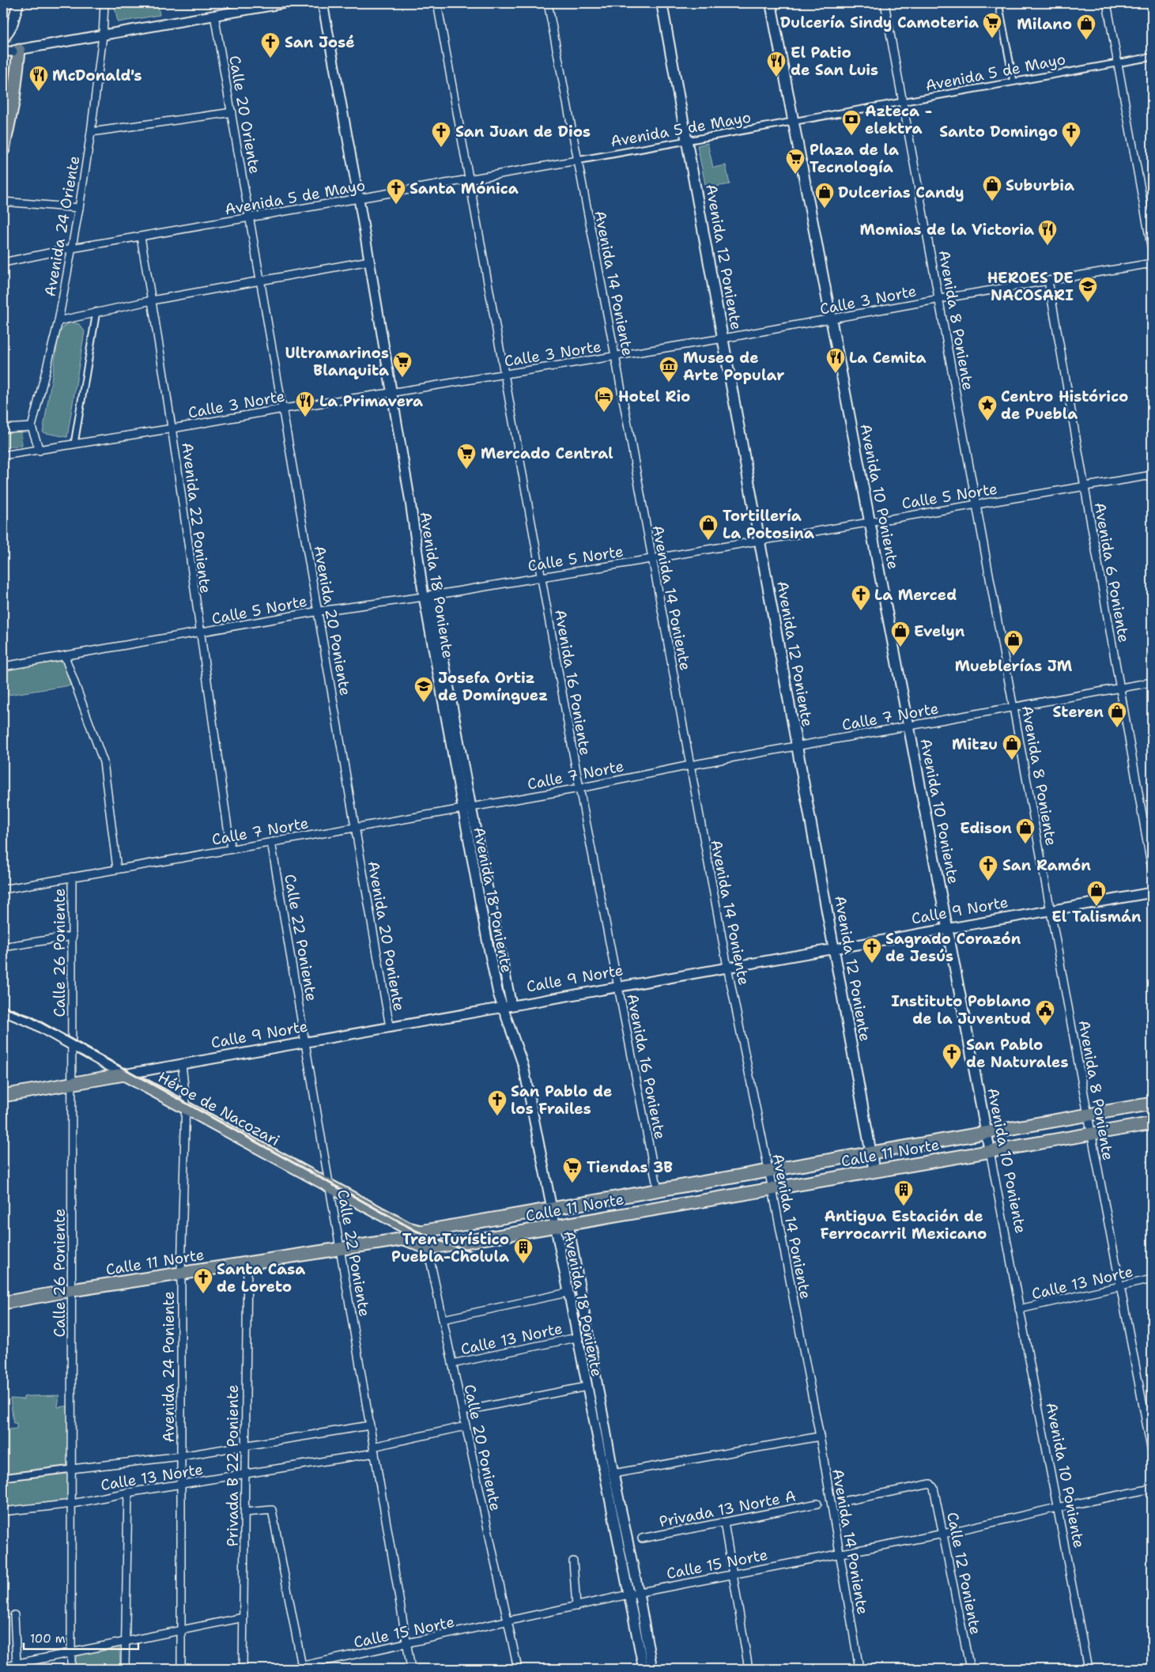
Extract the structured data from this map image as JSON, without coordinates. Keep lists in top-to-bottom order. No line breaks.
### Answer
{"streets":{"main road":["Avenida 12 Poniente","Avenida 10 Poniente","Calle 9 Norte","Héroe de Nacozari","Calle 11 Norte"],"street":["Avenida 5 de Mayo","Calle 20 Oriente","Avenida 24 Oriente","Avenida 14 Poniente","Calle 3 Norte","Avenida 8 Poniente","Calle 5 Norte","Avenida 22 Poniente","Avenida 6 Poniente","Avenida 18 Poniente","Avenida 20 Poniente","Avenida 16 Poniente","Calle 7 Norte","Calle 22 Poniente","Calle 26 Poniente","Calle 13 Norte","Avenida 24 Poniente","Calle 20 Poniente","Privada B 22 Poniente","Privada 13 Norte A","Calle 15 Norte","Calle 12 Poniente"]},"crossings":[["Avenida 5 de Mayo","Calle 20 Oriente"],["Avenida 5 de Mayo","Avenida 24 Oriente"],["Avenida 5 de Mayo","Avenida 12 Poniente"],["Avenida 5 de Mayo","Avenida 14 Poniente"],["Avenida 5 de Mayo","Avenida 8 Poniente"],["Avenida 5 de Mayo","Avenida 10 Poniente"],["Avenida 5 de Mayo","Avenida 22 Poniente"],["Avenida 5 de Mayo","Avenida 18 Poniente"],["Avenida 5 de Mayo","Avenida 20 Poniente"],["Avenida 5 de Mayo","Avenida 16 Poniente"],["Calle 20 Oriente","Avenida 20 Poniente"],["Avenida 12 Poniente","Calle 3 Norte"],["Avenida 12 Poniente","Calle 5 Norte"],["Avenida 12 Poniente","Calle 7 Norte"],["Avenida 12 Poniente","Calle 9 Norte"],["Avenida 12 Poniente","Calle 11 Norte"],["Avenida 14 Poniente","Calle 3 Norte"],["Avenida 14 Poniente","Calle 5 Norte"],["Avenida 14 Poniente","Calle 7 Norte"],["Avenida 14 Poniente","Calle 9 Norte"],["Avenida 14 Poniente","Calle 11 Norte"],["Avenida 14 Poniente","Calle 15 Norte"],["Calle 3 Norte","Avenida 8 Poniente"],["Calle 3 Norte","Avenida 10 Poniente"],["Calle 3 Norte","Avenida 22 Poniente"],["Calle 3 Norte","Avenida 6 Poniente"],["Calle 3 Norte","Avenida 18 Poniente"],["Calle 3 Norte","Avenida 20 Poniente"],["Calle 3 Norte","Avenida 16 Poniente"],["Avenida 8 Poniente","Calle 5 Norte"],["Avenida 8 Poniente","Calle 7 Norte"],["Avenida 8 Poniente","Calle 9 Norte"],["Avenida 8 Poniente","Calle 11 Norte"],["Avenida 8 Poniente","Calle 13 Norte"],["Calle 5 Norte","Avenida 10 Poniente"],["Calle 5 Norte","Avenida 22 Poniente"],["Calle 5 Norte","Avenida 6 Poniente"],["Calle 5 Norte","Avenida 18 Poniente"],["Calle 5 Norte","Avenida 20 Poniente"],["Calle 5 Norte","Avenida 16 Poniente"],["Avenida 10 Poniente","Calle 7 Norte"],["Avenida 10 Poniente","Calle 9 Norte"],["Avenida 10 Poniente","Calle 11 Norte"],["Avenida 10 Poniente","Calle 13 Norte"],["Avenida 10 Poniente","Calle 15 Norte"],["Avenida 22 Poniente","Calle 7 Norte"],["Avenida 6 Poniente","Calle 7 Norte"],["Avenida 18 Poniente","Calle 7 Norte"],["Avenida 18 Poniente","Calle 9 Norte"],["Avenida 18 Poniente","Calle 11 Norte"],["Avenida 18 Poniente","Calle 13 Norte"],["Avenida 18 Poniente","Calle 15 Norte"],["Avenida 20 Poniente","Calle 7 Norte"],["Avenida 20 Poniente","Calle 9 Norte"],["Avenida 16 Poniente","Calle 7 Norte"],["Avenida 16 Poniente","Calle 9 Norte"],["Avenida 16 Poniente","Calle 11 Norte"],["Calle 7 Norte","Calle 22 Poniente"],["Calle 7 Norte","Calle 26 Poniente"],["Calle 9 Norte","Calle 22 Poniente"],["Calle 9 Norte","Calle 26 Poniente"],["Calle 9 Norte","Héroe de Nacozari"],["Calle 9 Norte","Avenida 24 Poniente"],["Calle 22 Poniente","Héroe de Nacozari"],["Calle 22 Poniente","Calle 11 Norte"],["Calle 22 Poniente","Calle 13 Norte"],["Calle 22 Poniente","Calle 15 Norte"],["Calle 26 Poniente","Héroe de Nacozari"],["Calle 26 Poniente","Calle 11 Norte"],["Calle 26 Poniente","Calle 13 Norte"],["Héroe de Nacozari","Calle 11 Norte"],["Héroe de Nacozari","Avenida 24 Poniente"],["Héroe de Nacozari","Calle 20 Poniente"],["Calle 11 Norte","Avenida 24 Poniente"],["Calle 11 Norte","Calle 20 Poniente"],["Calle 11 Norte","Privada B 22 Poniente"],["Calle 13 Norte","Avenida 24 Poniente"],["Calle 13 Norte","Calle 20 Poniente"],["Calle 13 Norte","Privada B 22 Poniente"],["Calle 20 Poniente","Calle 15 Norte"],["Calle 15 Norte","Calle 12 Poniente"]],"places":{"supermarket":["Dulcería Sindy Camoteria","Plaza de la Tecnología","Ultramarinos Blanquita","Mercado Central","Tiendas 3B"],"shop":["Milano","Suburbia","Dulcerias Candy","Tortillería La Potosina","Evelyn","Mueblerías JM","Steren","Mitzu","Edison","El Talismán"],"church":["San José","San Juan de Dios","Santo Domingo","Santa Mónica","La Merced","San Ramón","Sagrado Corazón de Jesús","San Pablo de Naturales","San Pablo de los Frailes","Santa Casa de Loreto"],"restaurant":["El Patio de San Luis","McDonald's","Momias de la Victoria","La Cemita","La Primavera"],"bank":["Azteca - elektra"],"school or university":["HEROES DE NACOSARI","Josefa Ortiz de Domínguez"],"museum":["Museo de Arte Popular"],"hotel":["Hotel Rio"],"place":["Centro Histórico de Puebla"],"public building":["Instituto Poblano de la Juventud"],"building":["Antigua Estación de Ferrocarril Mexicano","Tren Turístico Puebla-Cholula"]},"scale_bar":"100 m"}
